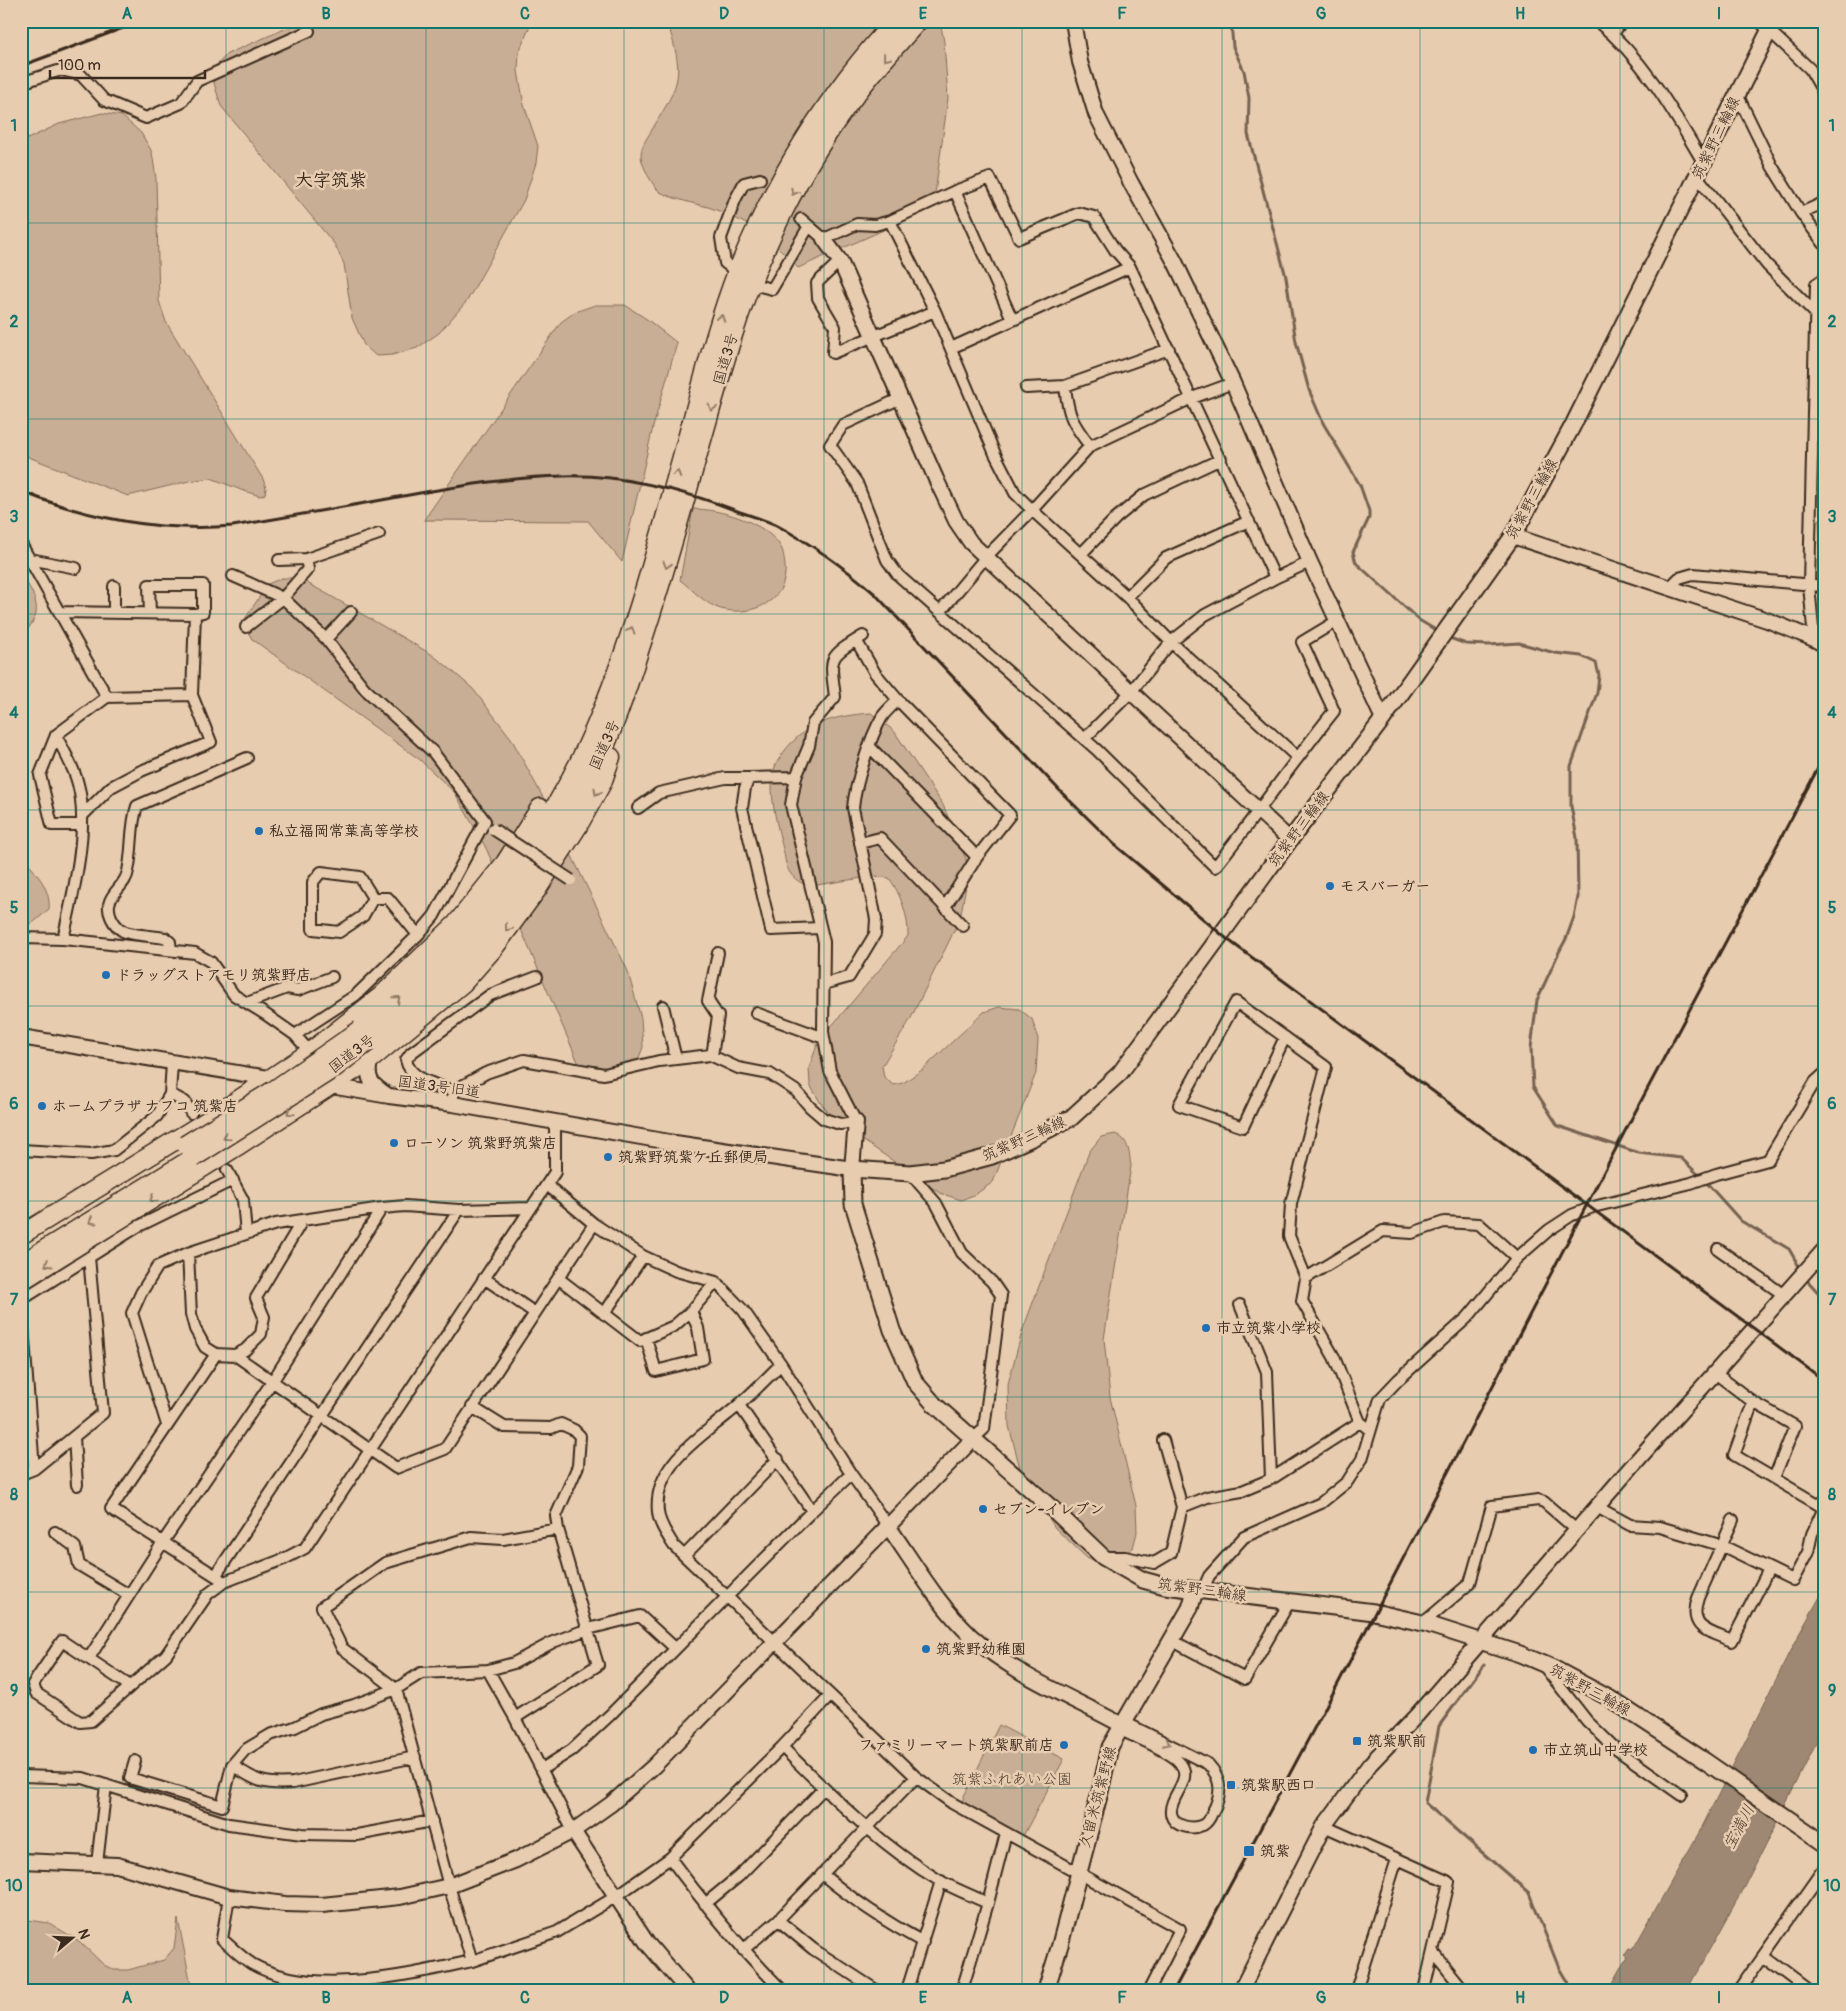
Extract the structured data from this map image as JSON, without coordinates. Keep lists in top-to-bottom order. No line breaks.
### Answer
{"streets":{"highway":["国道3号"],"main road":["筑紫野三輪線","久留米筑紫野線"],"street":["国道3号旧道"]},"crossings":[["筑紫野三輪線","国道3号旧道"],["筑紫野三輪線","久留米筑紫野線"]],"districts":["大字筑紫"],"water":["宝満川"],"parks":["筑紫ふれあい公園"],"places":{"other":["私立福岡常葉高等学校","モスバーガー","ドラッグストアモリ筑紫野店","ホームプラザ ナフコ 筑紫店","ローソン 筑紫野筑紫店","筑紫野筑紫ケ丘郵便局","市立筑紫小学校","セブン-イレブン","筑紫野幼稚園","ファミリーマート筑紫駅前店","市立筑山中学校"],"transit":["筑紫駅前","筑紫駅西口","筑紫"]},"scale_bar":"100 m","north":"right","grid":{"columns":["A","B","C","D","E","F","G","H","I"],"rows":["1","2","3","4","5","6","7","8","9","10"]}}
